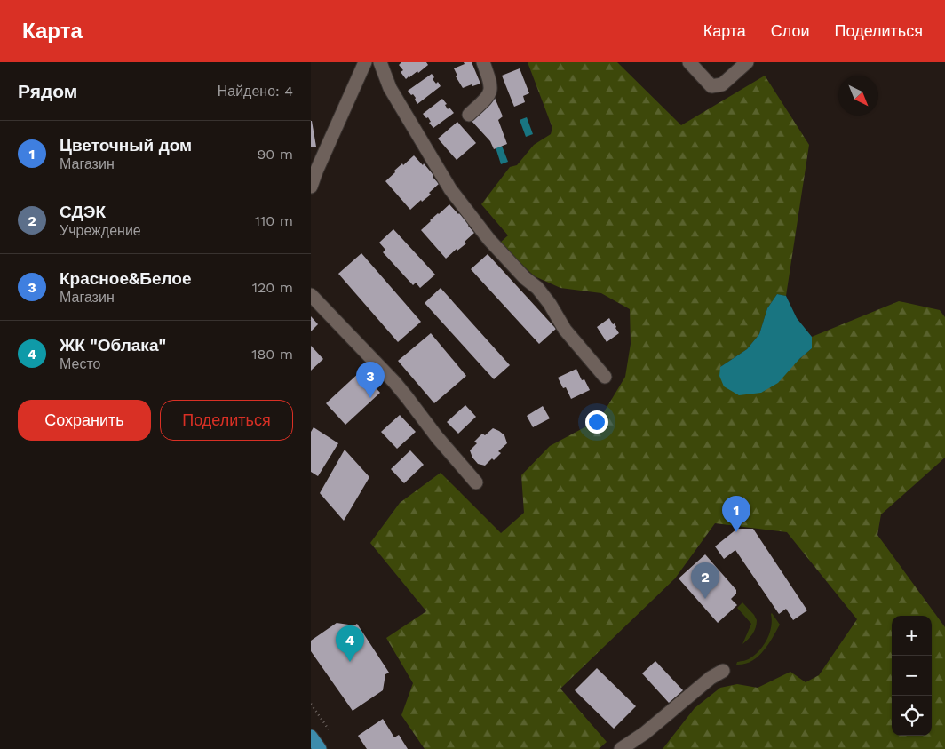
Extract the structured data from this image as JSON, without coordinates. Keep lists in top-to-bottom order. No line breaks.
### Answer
{"north":"bottom right","page":{"header":"Карта","nav":["Карта","Слои","Поделиться"],"heading":["Рядом","Найдено: 4"],"list":[{"mark":"1","name":"Цветочный дом","note":"Магазин","value":"90 m"},{"mark":"2","name":"СДЭК","note":"Учреждение","value":"110 m"},{"mark":"3","name":"Красное&Белое","note":"Магазин","value":"120 m"},{"mark":"4","name":"ЖК \"Облака\"","note":"Место","value":"180 m"}],"pins":["3","1","2","4"],"buttons":["Сохранить","Поделиться"],"map_buttons":["+","−"]}}
